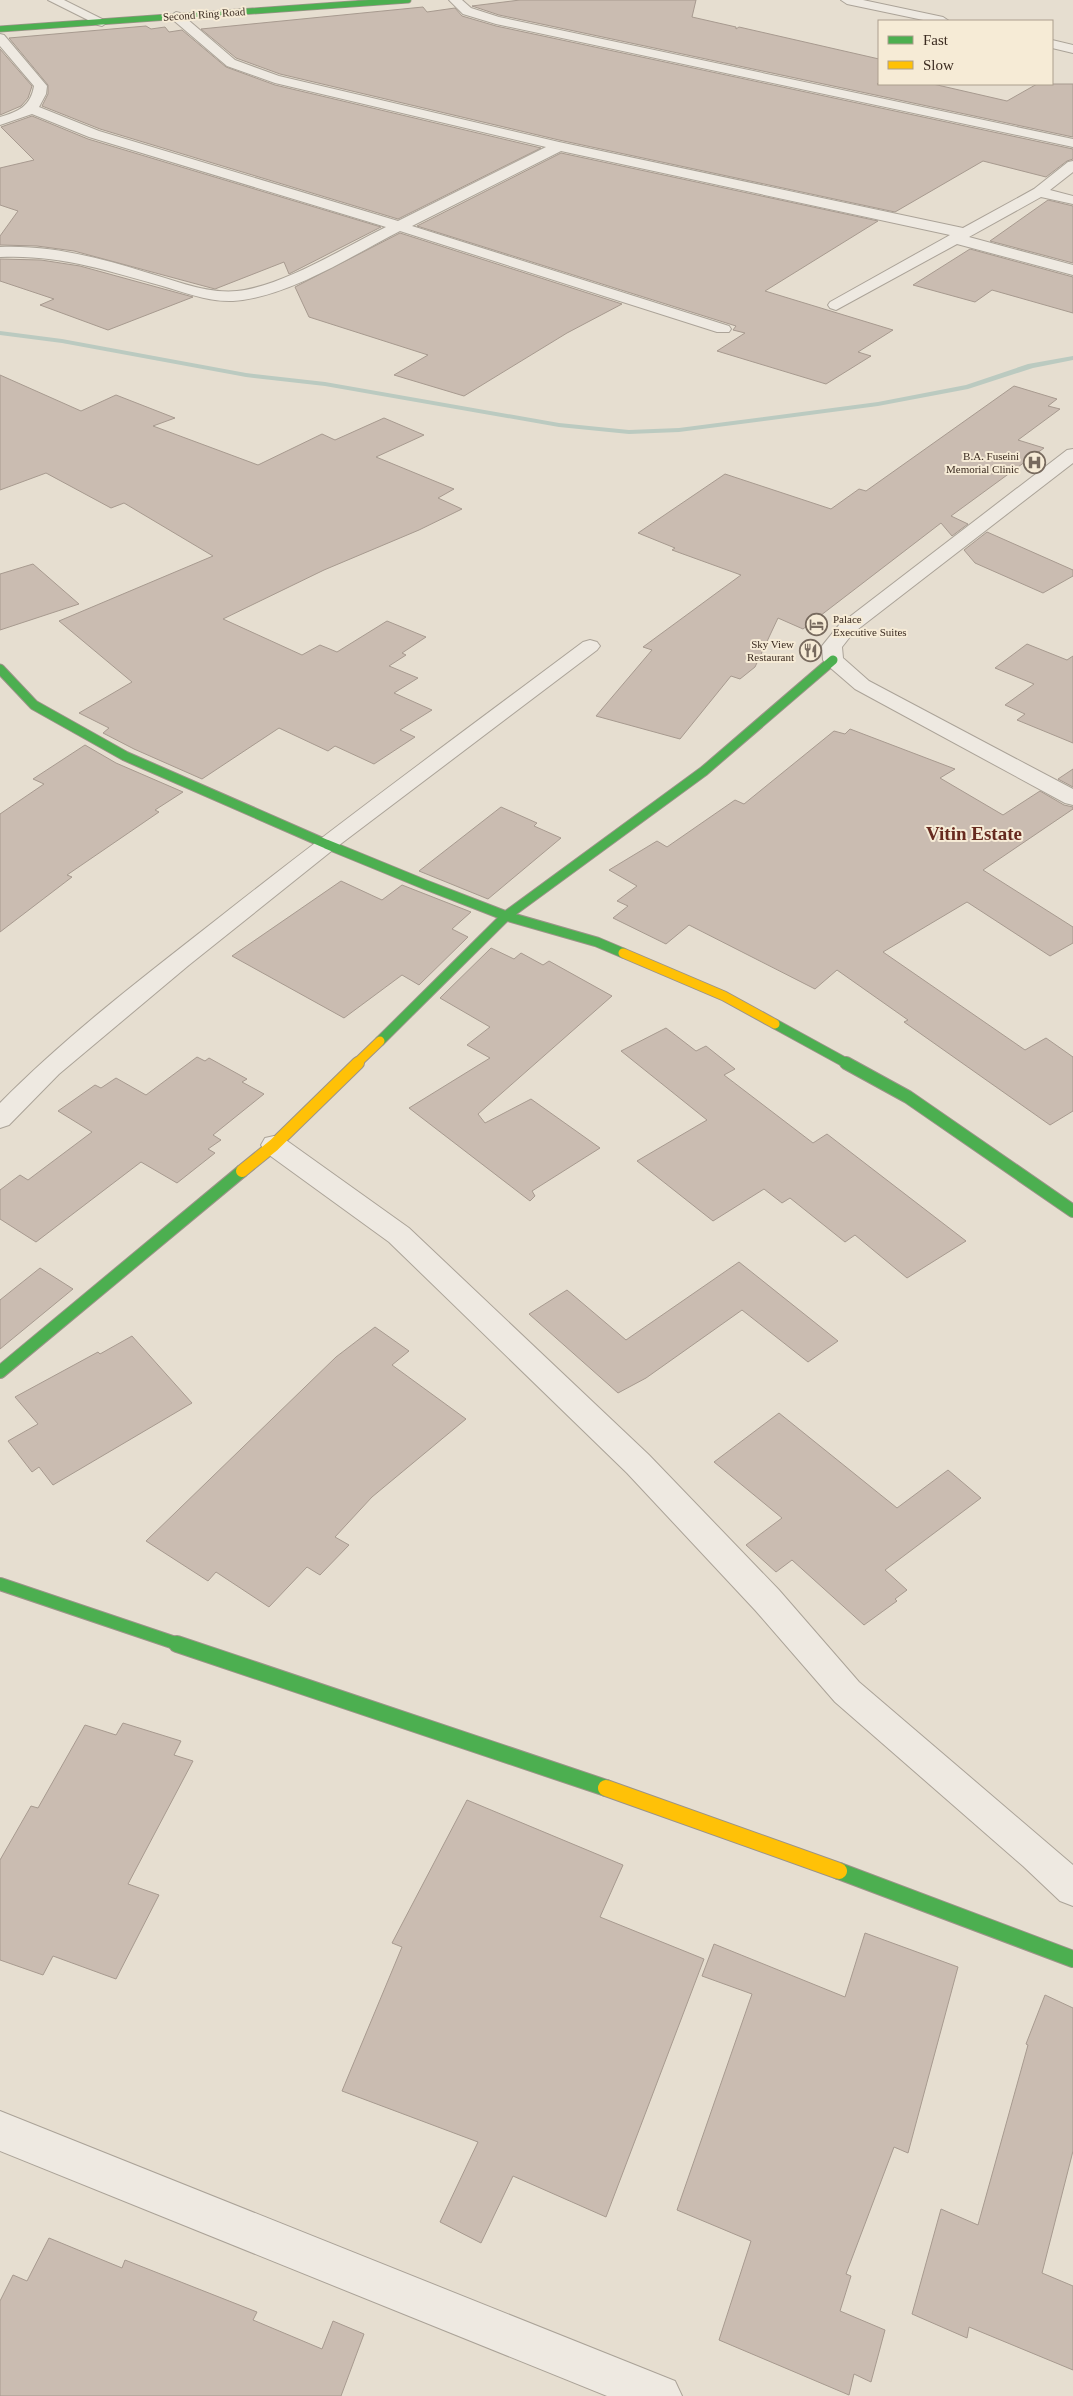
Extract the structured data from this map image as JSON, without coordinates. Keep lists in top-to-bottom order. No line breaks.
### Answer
{"streets":{"street":["Second Ring Road"]},"districts":["Vitin Estate"],"places":{"hospital":["B.A. Fuseini Memorial Clinic"],"hotel":["Palace Executive Suites"],"restaurant":["Sky View Restaurant"]},"legend":["Fast","Slow"]}
